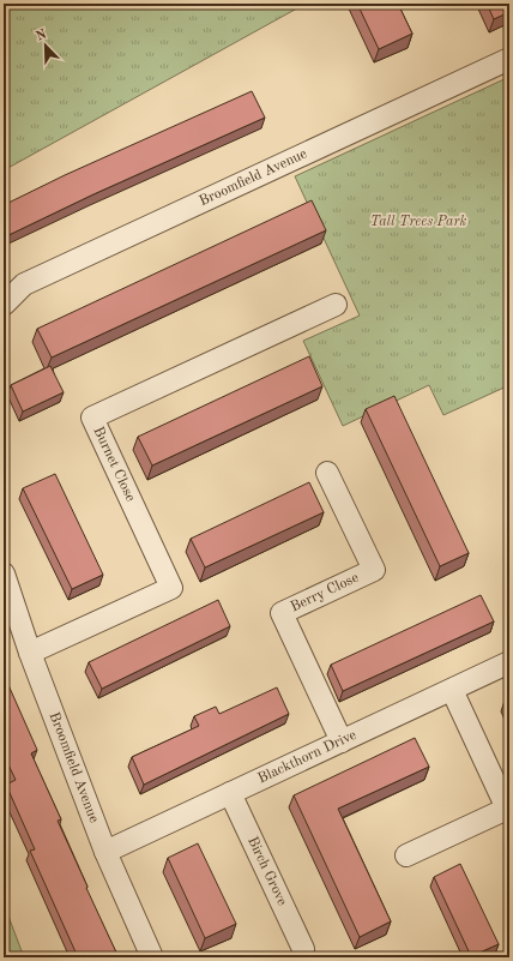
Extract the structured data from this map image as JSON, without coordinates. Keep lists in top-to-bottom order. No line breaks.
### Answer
{"streets":{"street":["Broomfield Avenue","Burnet Close","Berry Close","Blackthorn Drive","Birch Grove"]},"crossings":[["Broomfield Avenue","Burnet Close"],["Broomfield Avenue","Blackthorn Drive"],["Berry Close","Blackthorn Drive"],["Blackthorn Drive","Birch Grove"]],"parks":["Tall Trees Park"],"north":"top left"}
